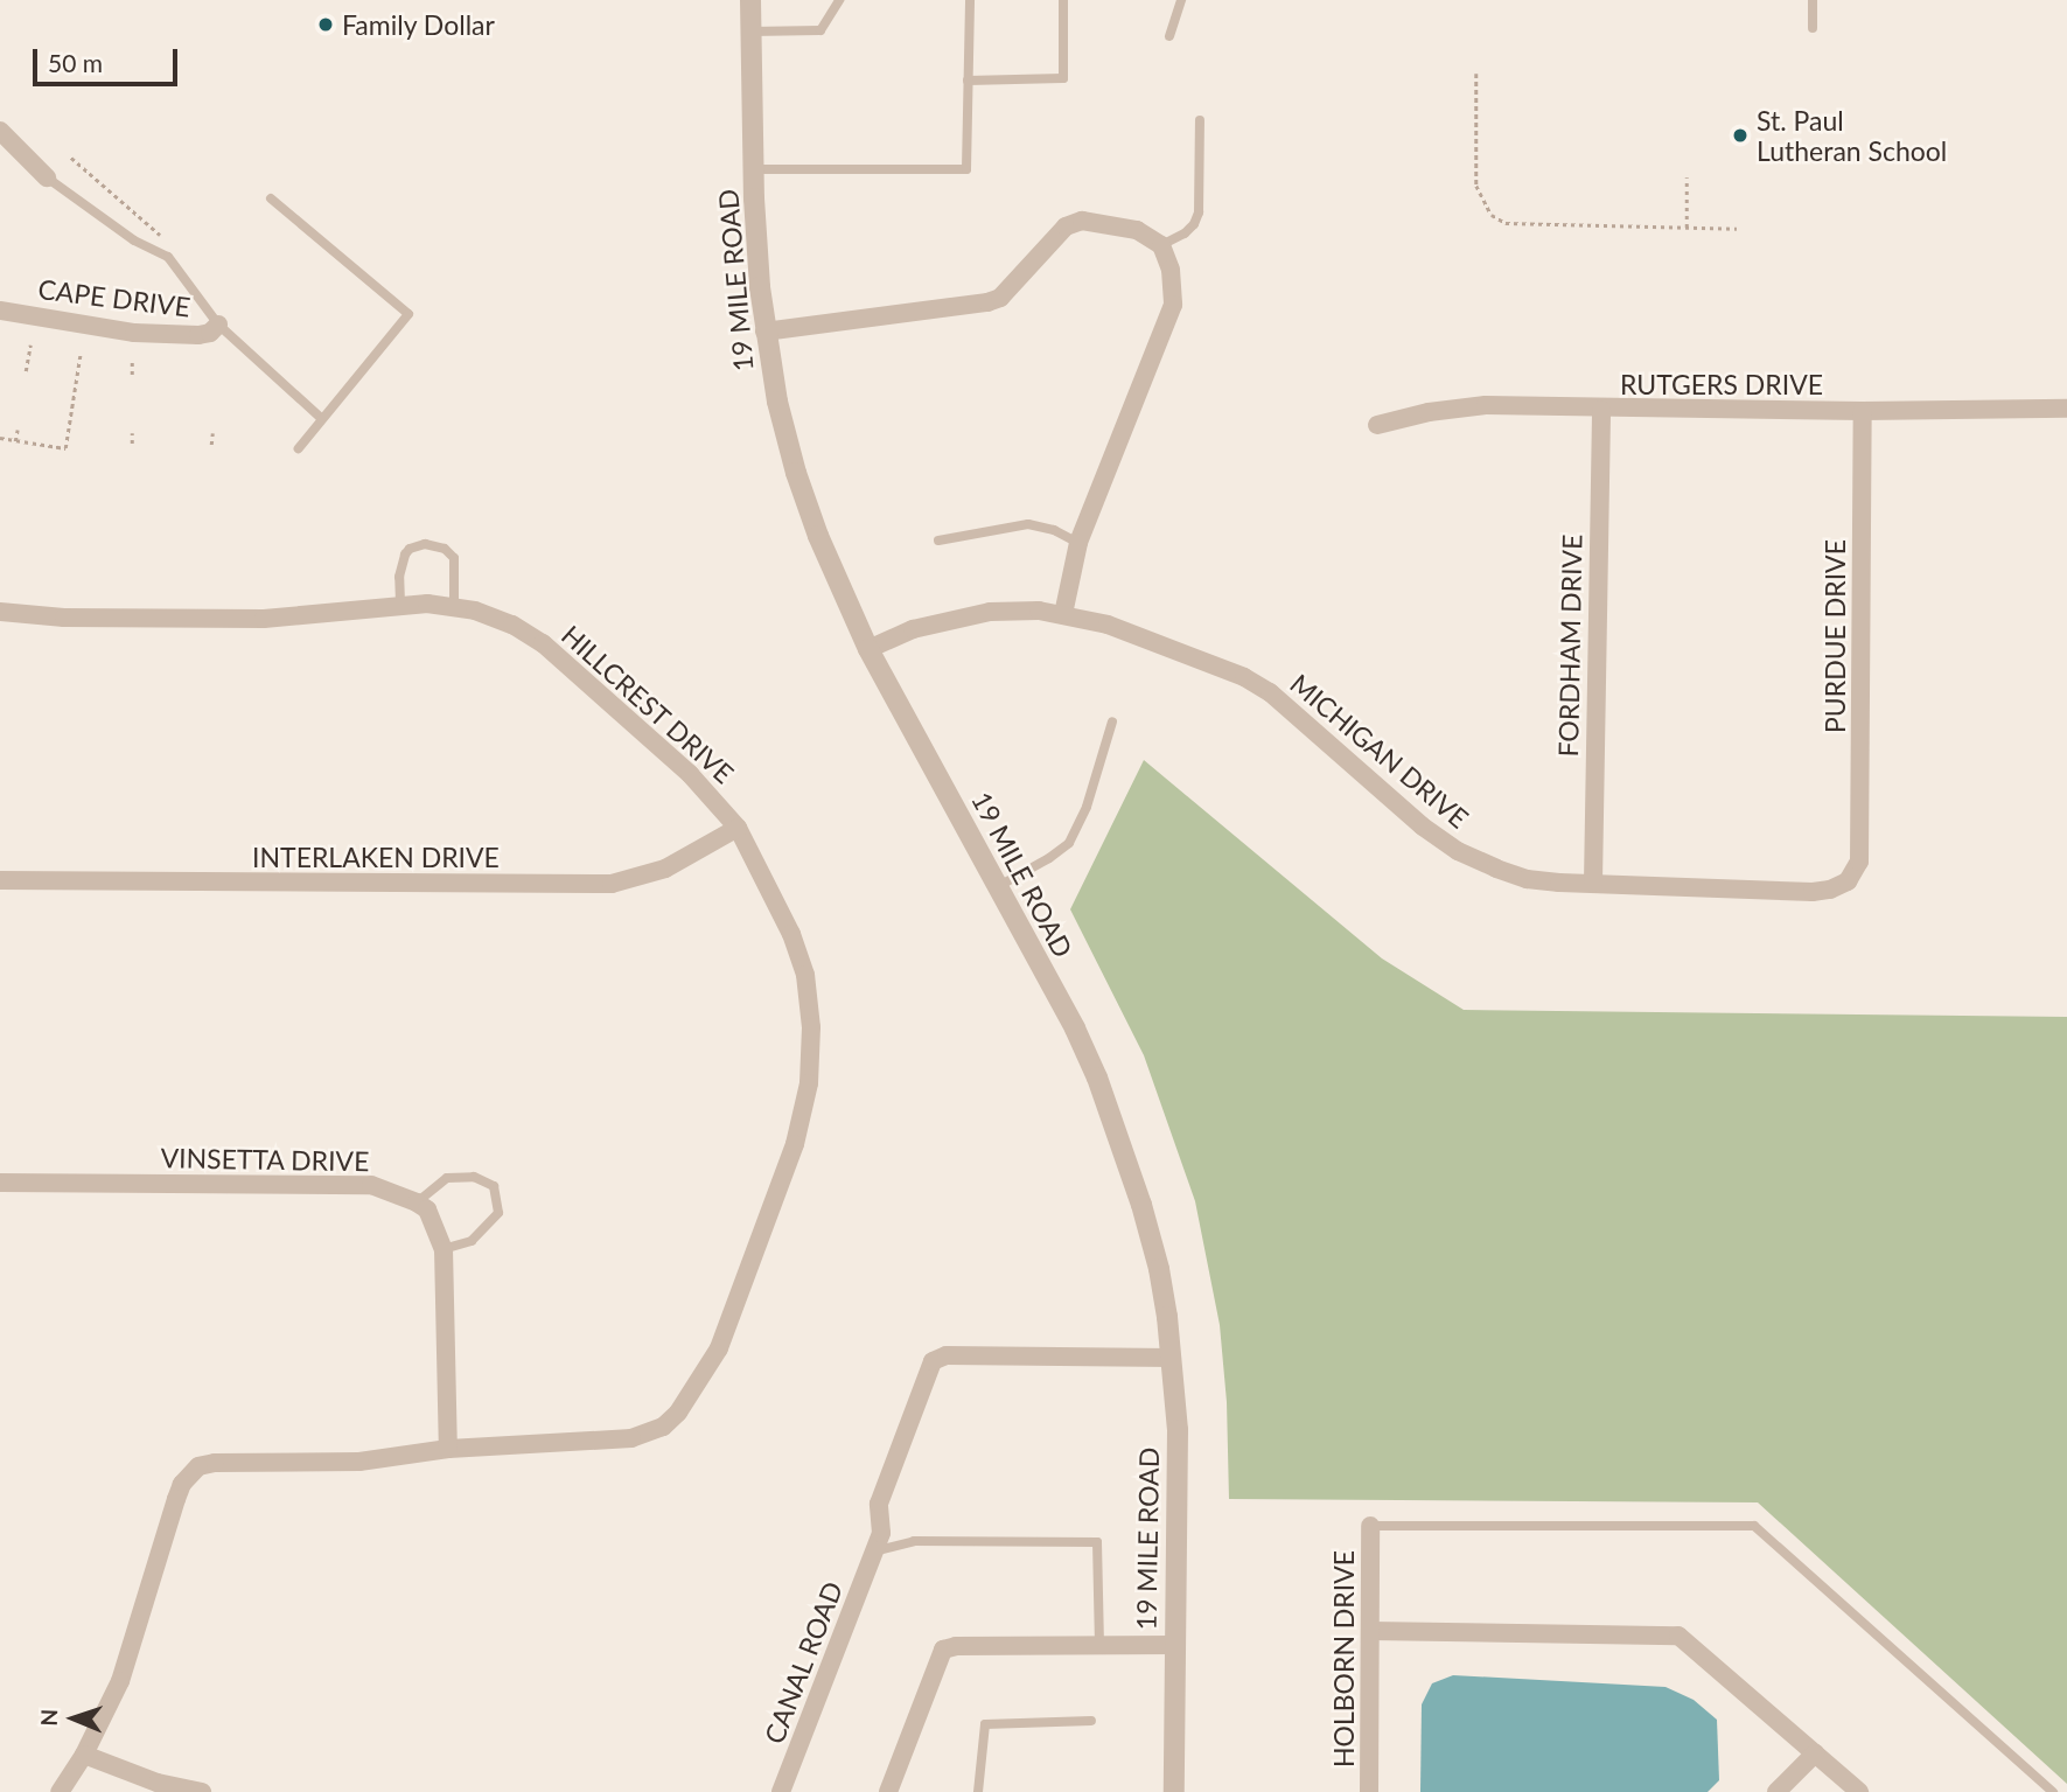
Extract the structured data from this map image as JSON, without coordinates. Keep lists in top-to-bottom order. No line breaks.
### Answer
{"streets":{"street":["19 MILE ROAD","CAPE DRIVE","RUTGERS DRIVE","PURDUE DRIVE","FORDHAM DRIVE","HILLCREST DRIVE","MICHIGAN DRIVE","INTERLAKEN DRIVE","VINSETTA DRIVE","HOLBORN DRIVE","CANAL ROAD"]},"crossings":[["19 MILE ROAD","MICHIGAN DRIVE"],["19 MILE ROAD","CANAL ROAD"],["RUTGERS DRIVE","PURDUE DRIVE"],["RUTGERS DRIVE","FORDHAM DRIVE"],["PURDUE DRIVE","MICHIGAN DRIVE"],["FORDHAM DRIVE","MICHIGAN DRIVE"],["HILLCREST DRIVE","INTERLAKEN DRIVE"]],"places":["Family Dollar","St. Paul Lutheran School"],"scale_bar":"50 m","north":"left"}
